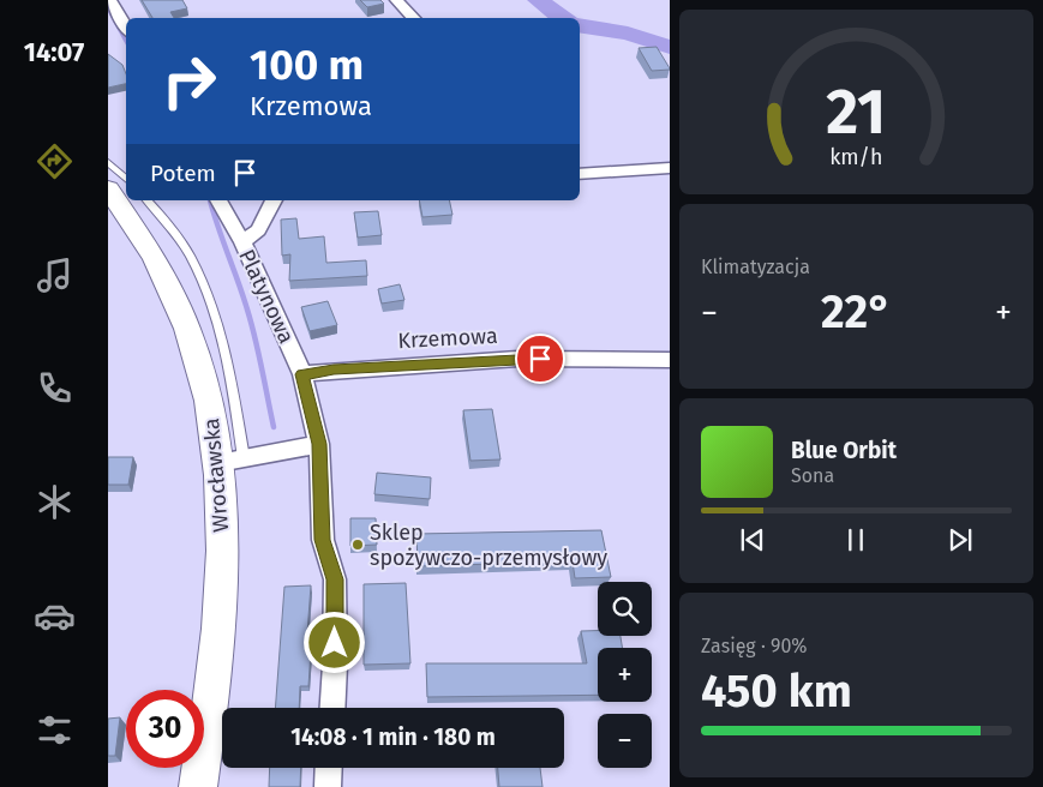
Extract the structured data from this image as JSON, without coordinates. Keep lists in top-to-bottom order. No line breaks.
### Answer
{"streets":{"main road":["Wrocławska"],"street":["Platynowa","Krzemowa"]},"crossings":[["Platynowa","Krzemowa"]],"places":["Sklep spożywczo-przemysłowy"],"page":{"tabs":"14:07","turn":["100 m","Krzemowa"],"then":"Potem","tile":["Klimatyzacja",["Zasięg · 90%","450 km"]],"heat":["−","22°","+"],"song":["Blue Orbit","Sona"],"map_buttons":["+","−"],"limit":"30","trip":"14:08 · 1 min · 180 m","gauge":["21","km/h"]}}
